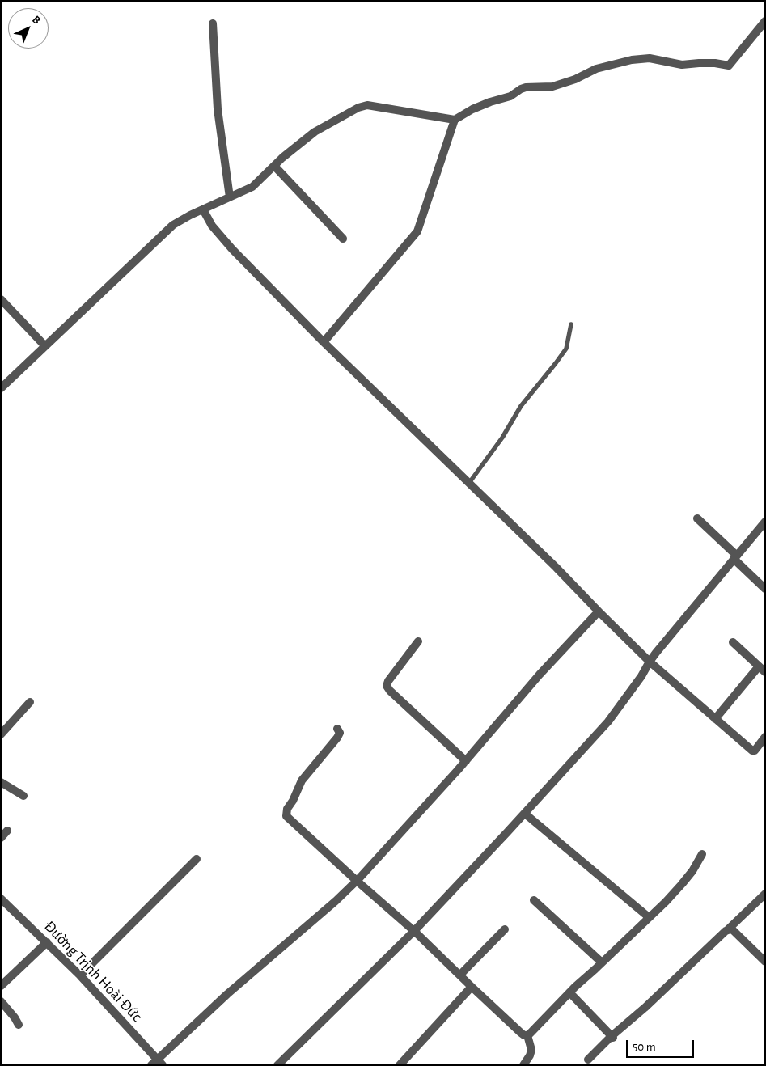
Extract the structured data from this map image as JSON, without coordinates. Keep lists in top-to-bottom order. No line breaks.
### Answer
{"streets":{"street":["Đường Trịnh Hoài Đức"]},"scale_bar":"50 m","north":"top right"}
